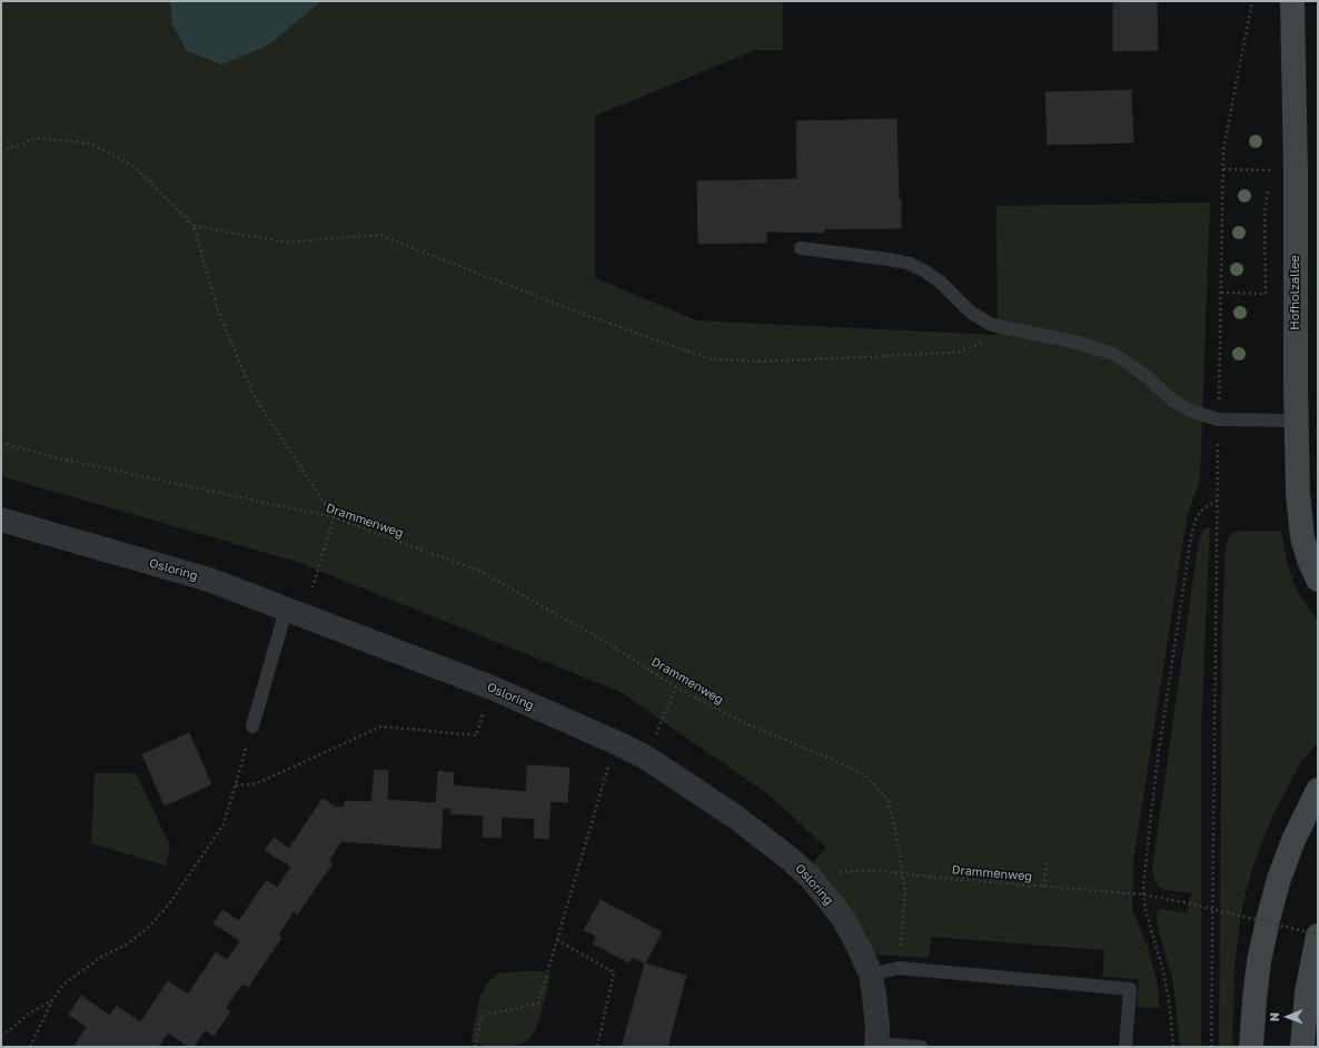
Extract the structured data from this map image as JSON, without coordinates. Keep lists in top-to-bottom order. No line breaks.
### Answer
{"streets":{"street":["Hofholzallee","Osloring"],"path":["Drammenweg"]},"north":"left"}
